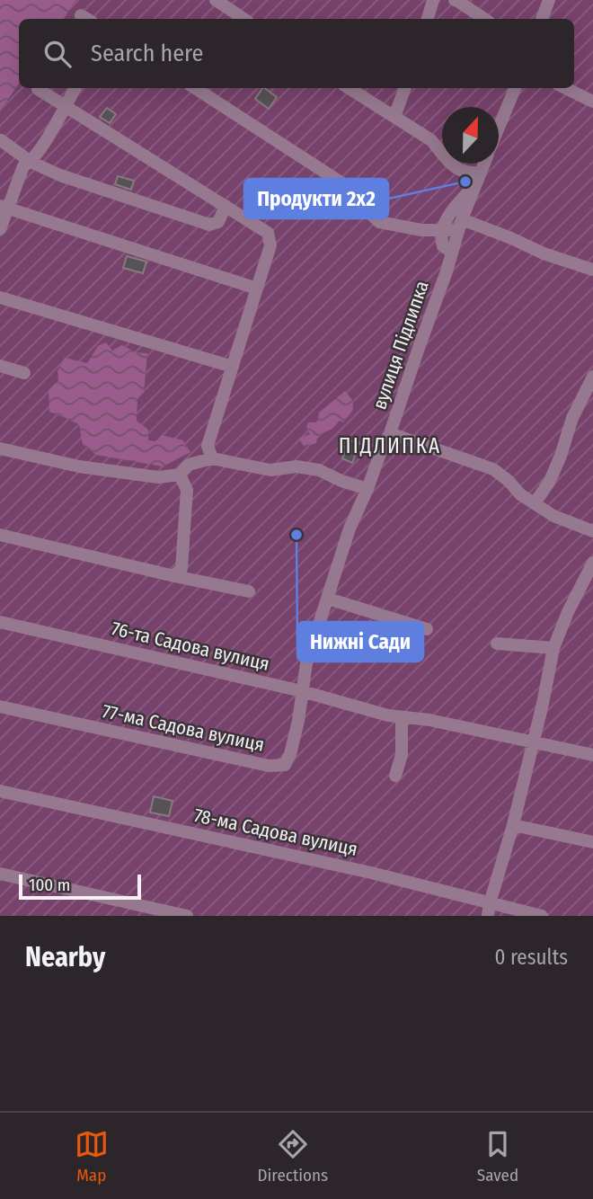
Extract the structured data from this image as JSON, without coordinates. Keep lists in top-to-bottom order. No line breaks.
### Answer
{"streets":{"street":["вулиця Підлипка","76-та Садова вулиця","77-ма Садова вулиця","78-ма Садова вулиця"]},"crossings":[["вулиця Підлипка","76-та Садова вулиця"],["вулиця Підлипка","77-ма Садова вулиця"],["76-та Садова вулиця","77-ма Садова вулиця"]],"districts":["ПІДЛИПКА"],"places":["Продукти 2х2","Нижні Сади"],"scale_bar":"100 m","north":"top","page":{"search":"Search here","scale":"100 m","heading":["Nearby","0 results"],"nav":["Map","Directions","Saved"]}}
